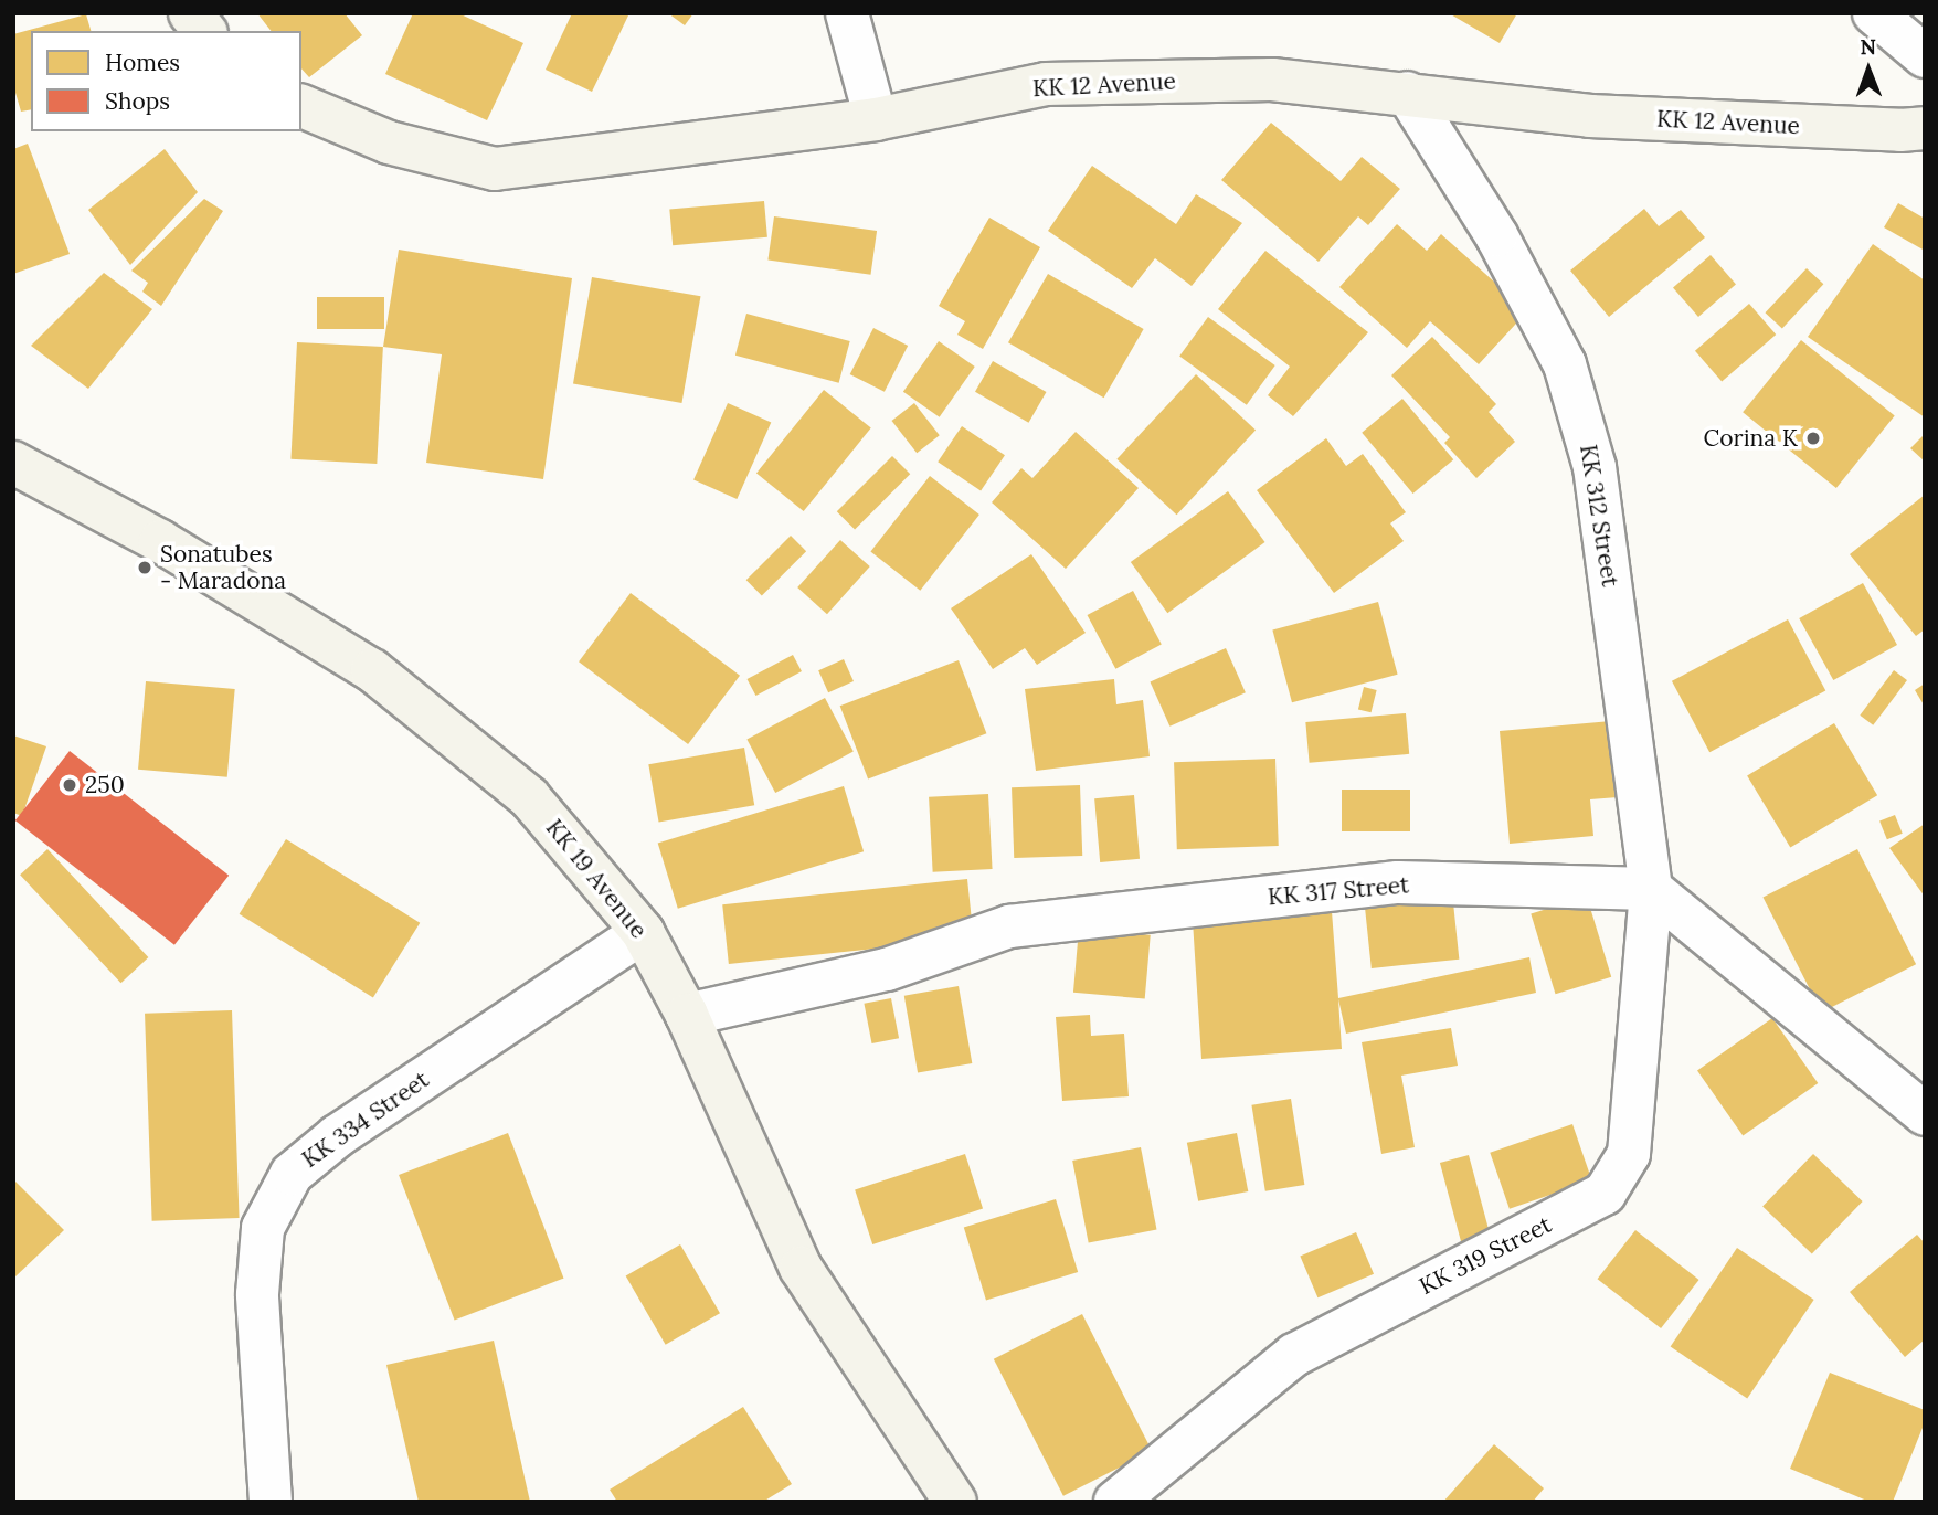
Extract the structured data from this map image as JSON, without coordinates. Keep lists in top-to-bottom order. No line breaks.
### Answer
{"streets":{"main road":["KK 12 Avenue","KK 19 Avenue"],"street":["KK 312 Street","KK 317 Street","KK 334 Street","KK 319 Street"]},"crossings":[["KK 12 Avenue","KK 312 Street"],["KK 312 Street","KK 317 Street"],["KK 312 Street","KK 319 Street"],["KK 19 Avenue","KK 317 Street"],["KK 19 Avenue","KK 334 Street"],["KK 317 Street","KK 319 Street"]],"places":["Corina K","Sonatubes - Maradona","250"],"legend":["Homes","Shops"],"north":"top"}
